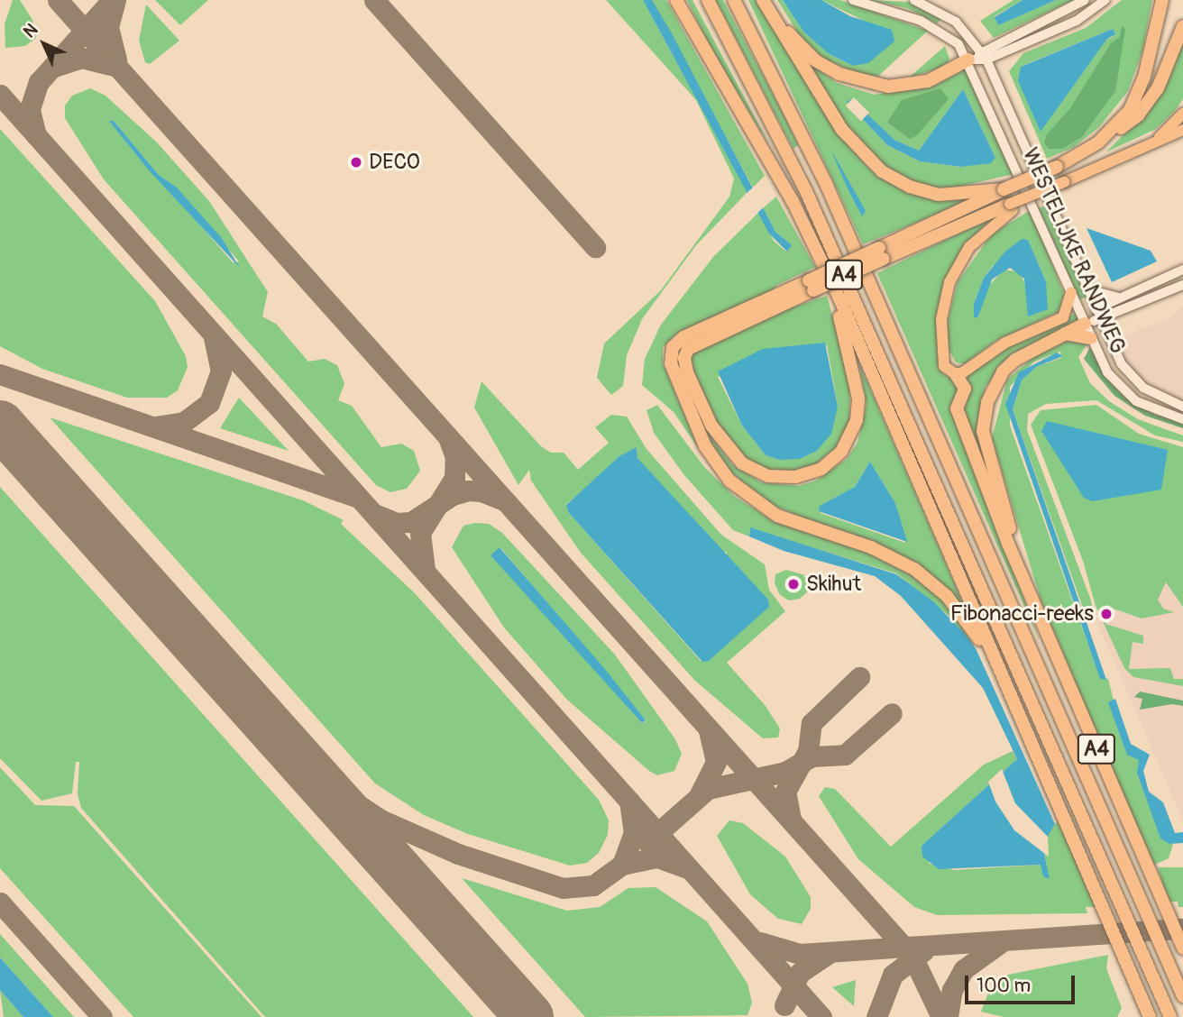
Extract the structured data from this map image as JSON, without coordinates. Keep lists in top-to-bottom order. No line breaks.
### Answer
{"streets":{"highway":["A4"],"street":["WESTELIJKE RANDWEG"]},"crossings":[["WESTELIJKE RANDWEG","A4"]],"places":["DECO","Skihut","Fibonacci-reeks"],"scale_bar":"100 m","north":"top left"}
